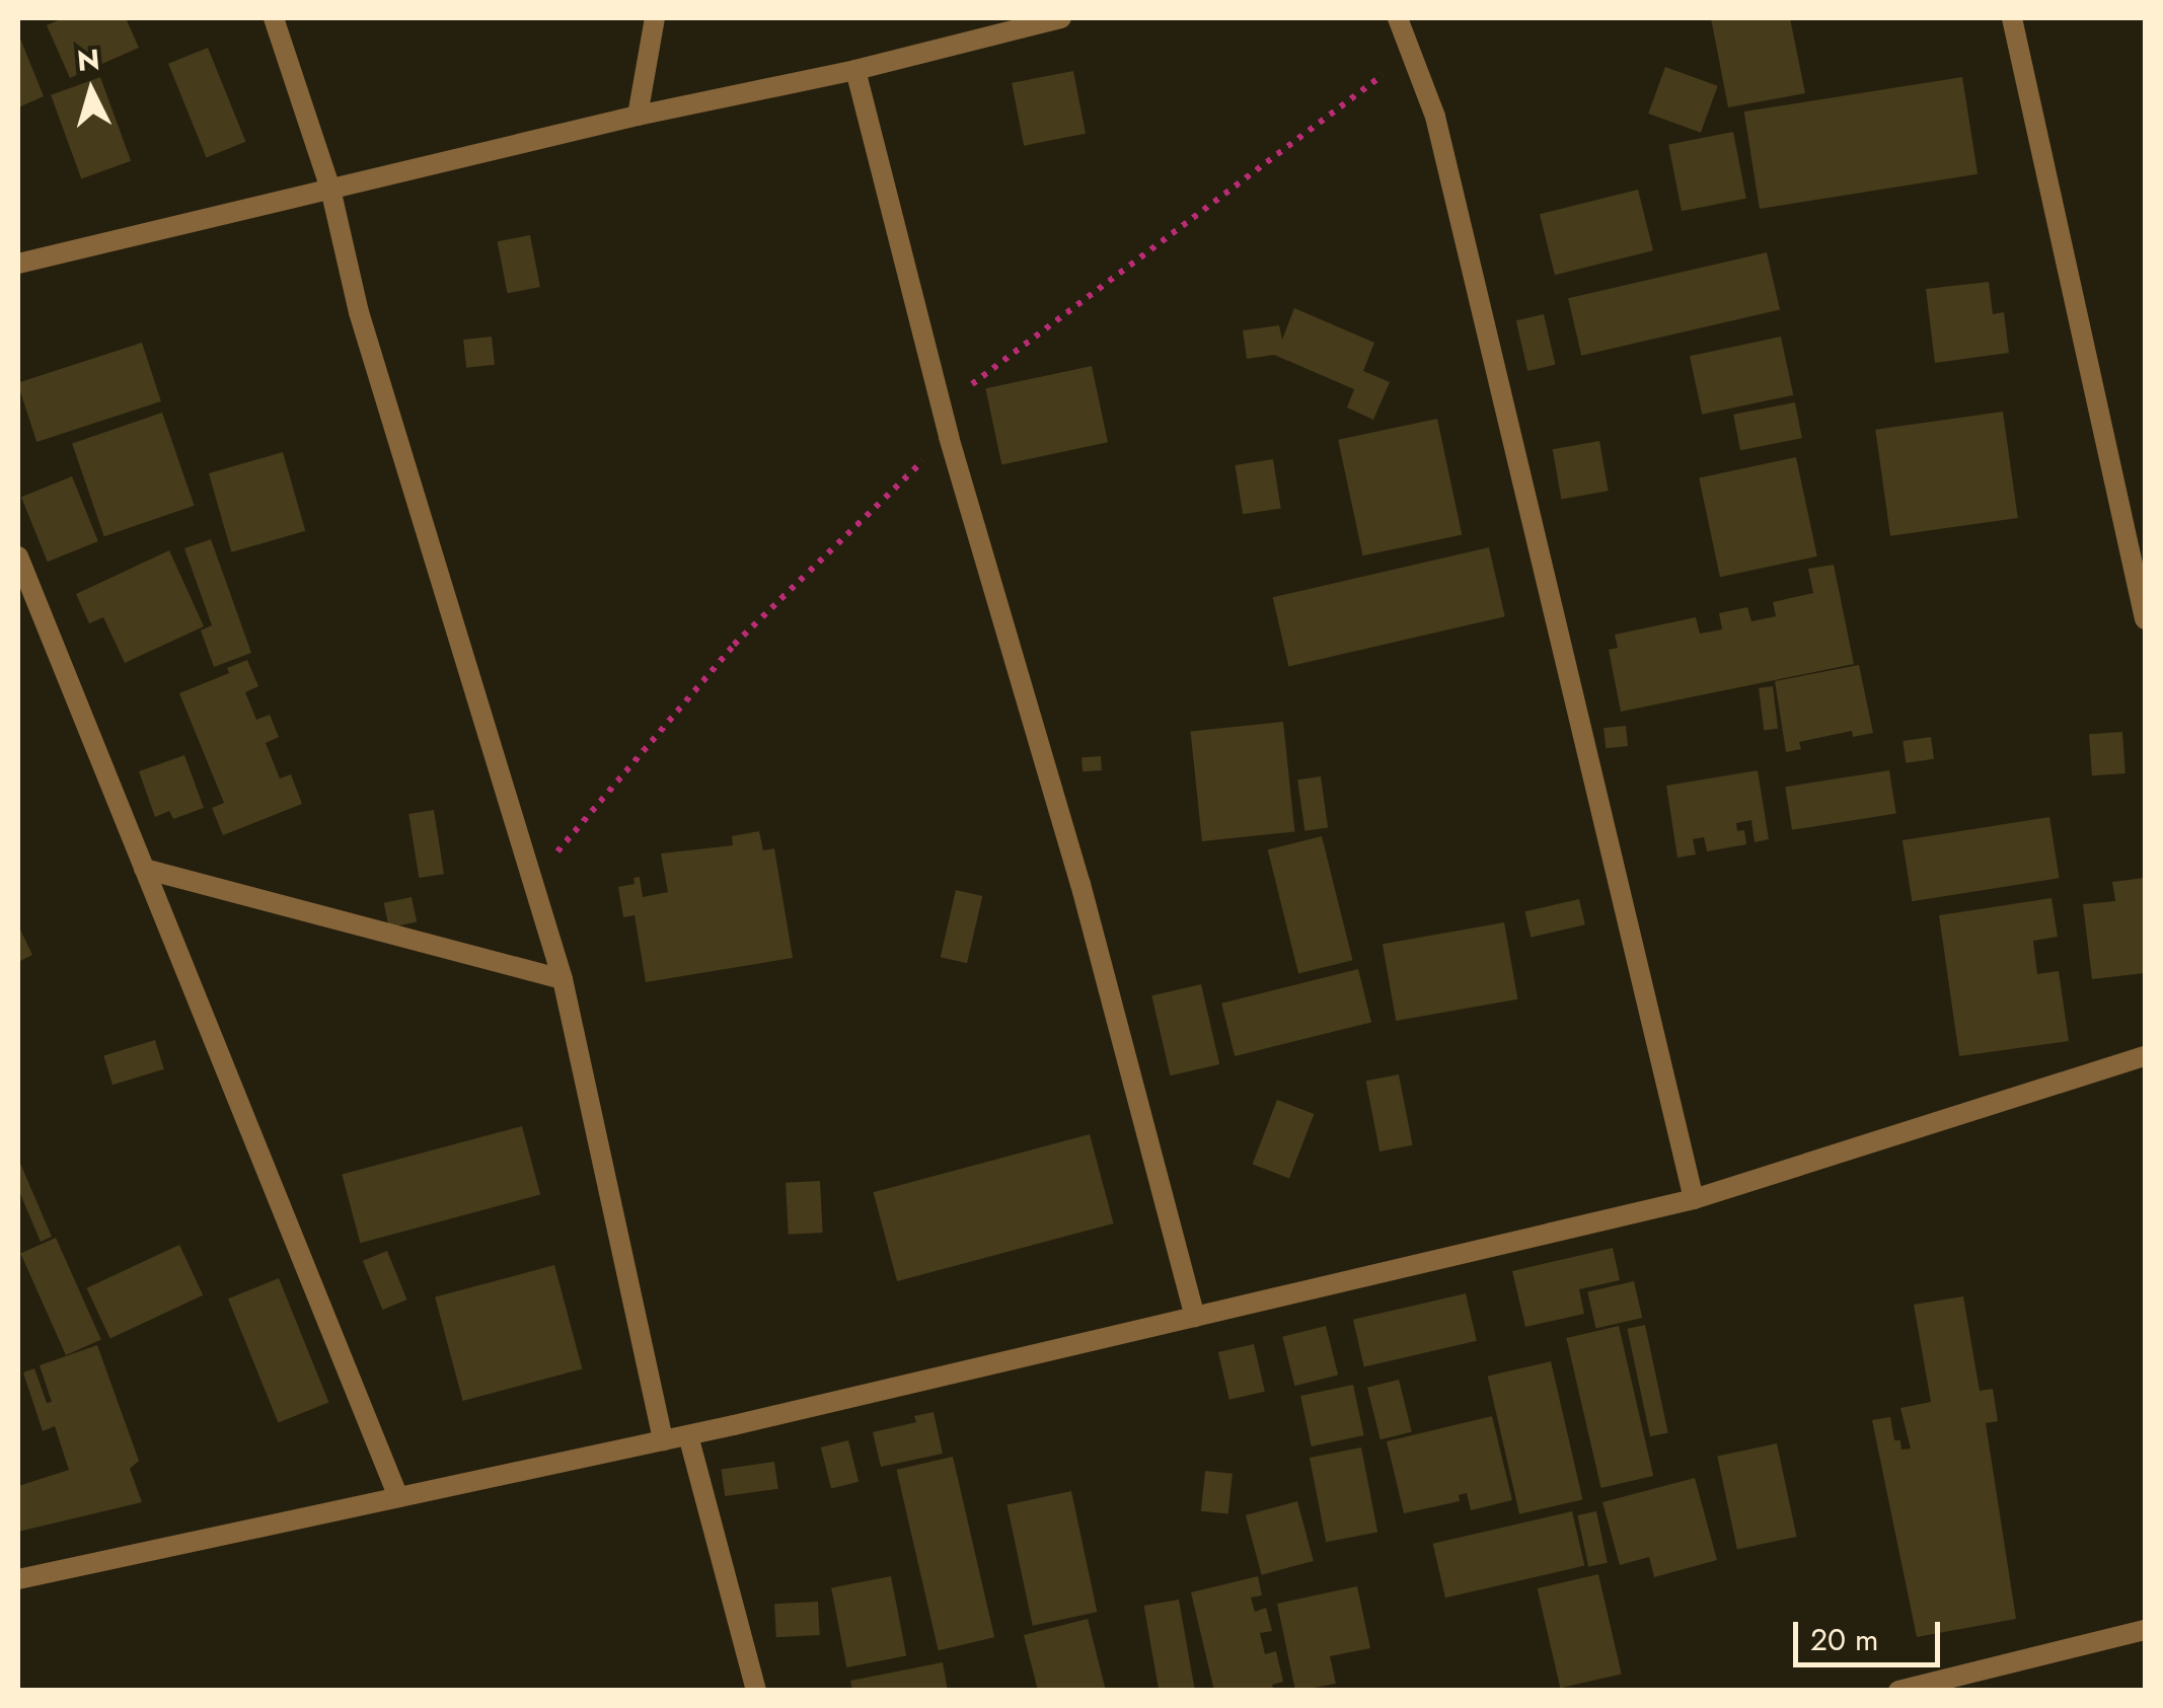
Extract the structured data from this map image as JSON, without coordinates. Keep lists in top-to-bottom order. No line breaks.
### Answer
{"scale_bar":"20 m","north":"top"}
